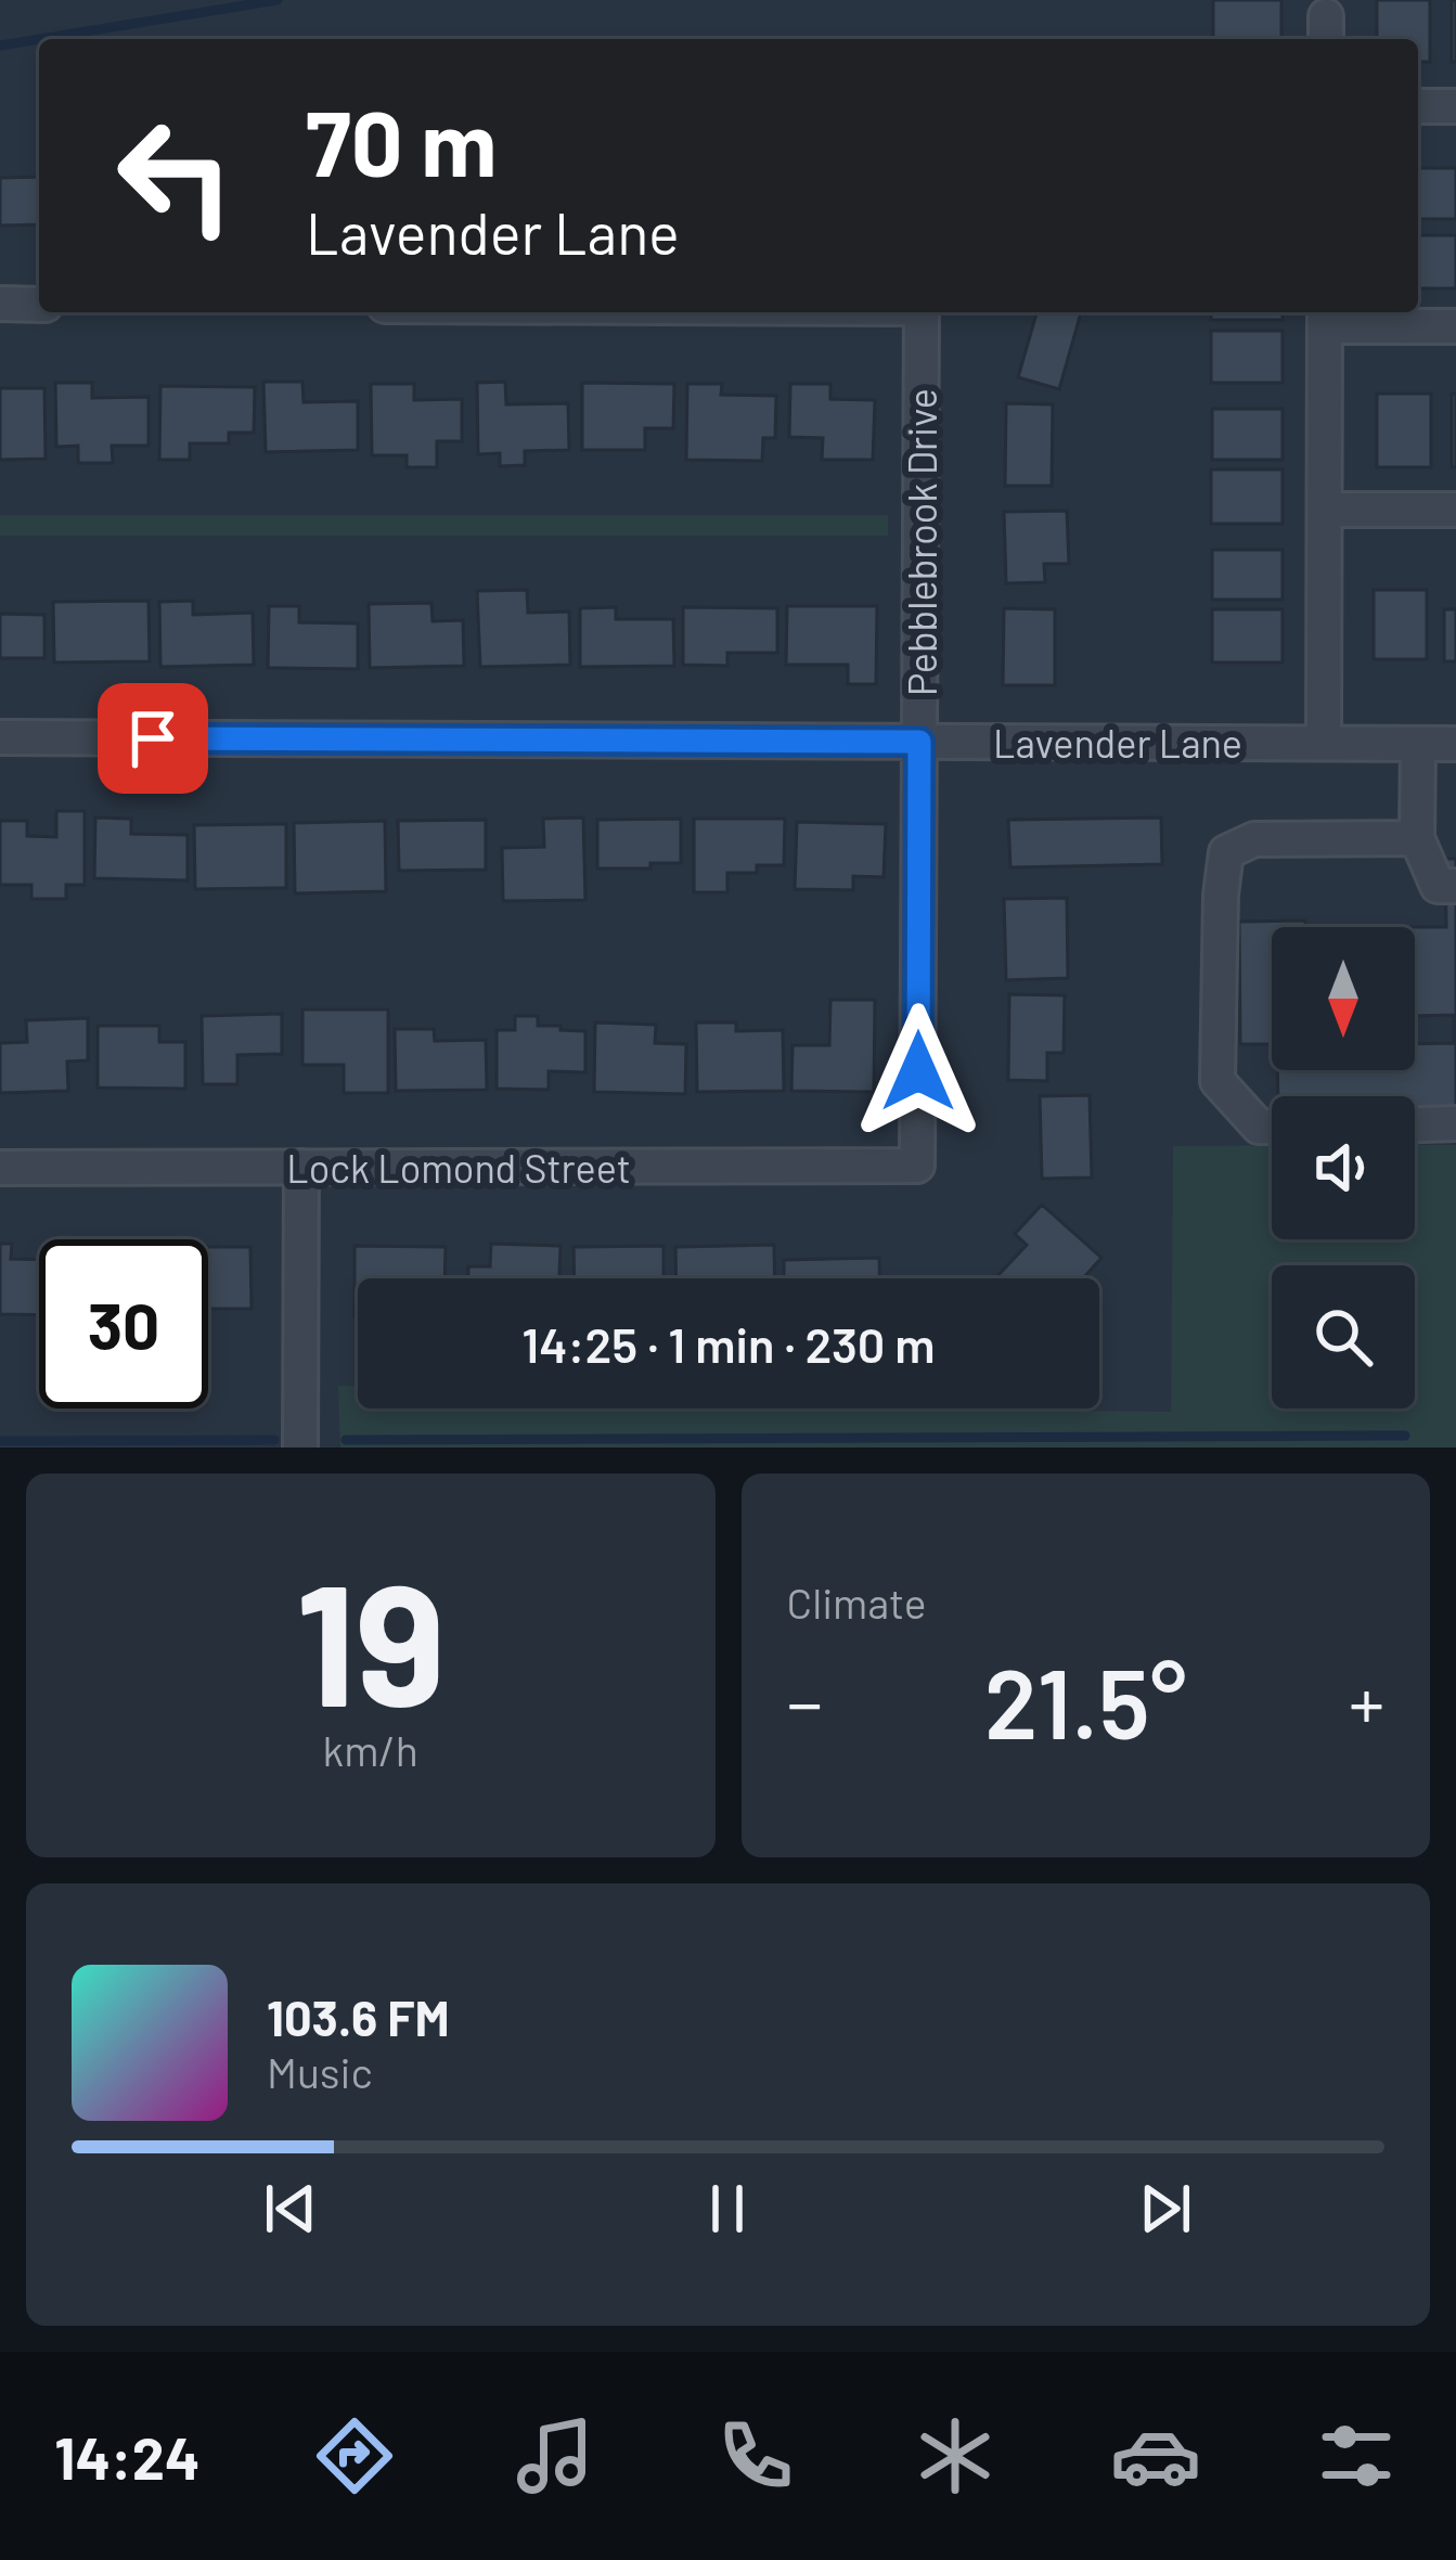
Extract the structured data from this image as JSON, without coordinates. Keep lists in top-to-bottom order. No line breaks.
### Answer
{"streets":{"street":["Pebblebrook Drive","Lavender Lane","Lock Lomond Street"]},"crossings":[["Pebblebrook Drive","Lavender Lane"],["Pebblebrook Drive","Lock Lomond Street"]],"north":"bottom","page":{"turn":["70 m","Lavender Lane"],"limit":"30","trip":"14:25 · 1 min · 230 m","tile":[["19","km/h"],"Climate"],"heat":["−","21.5°","+"],"song":["103.6 FM","Music"],"tabs":"14:24"}}
